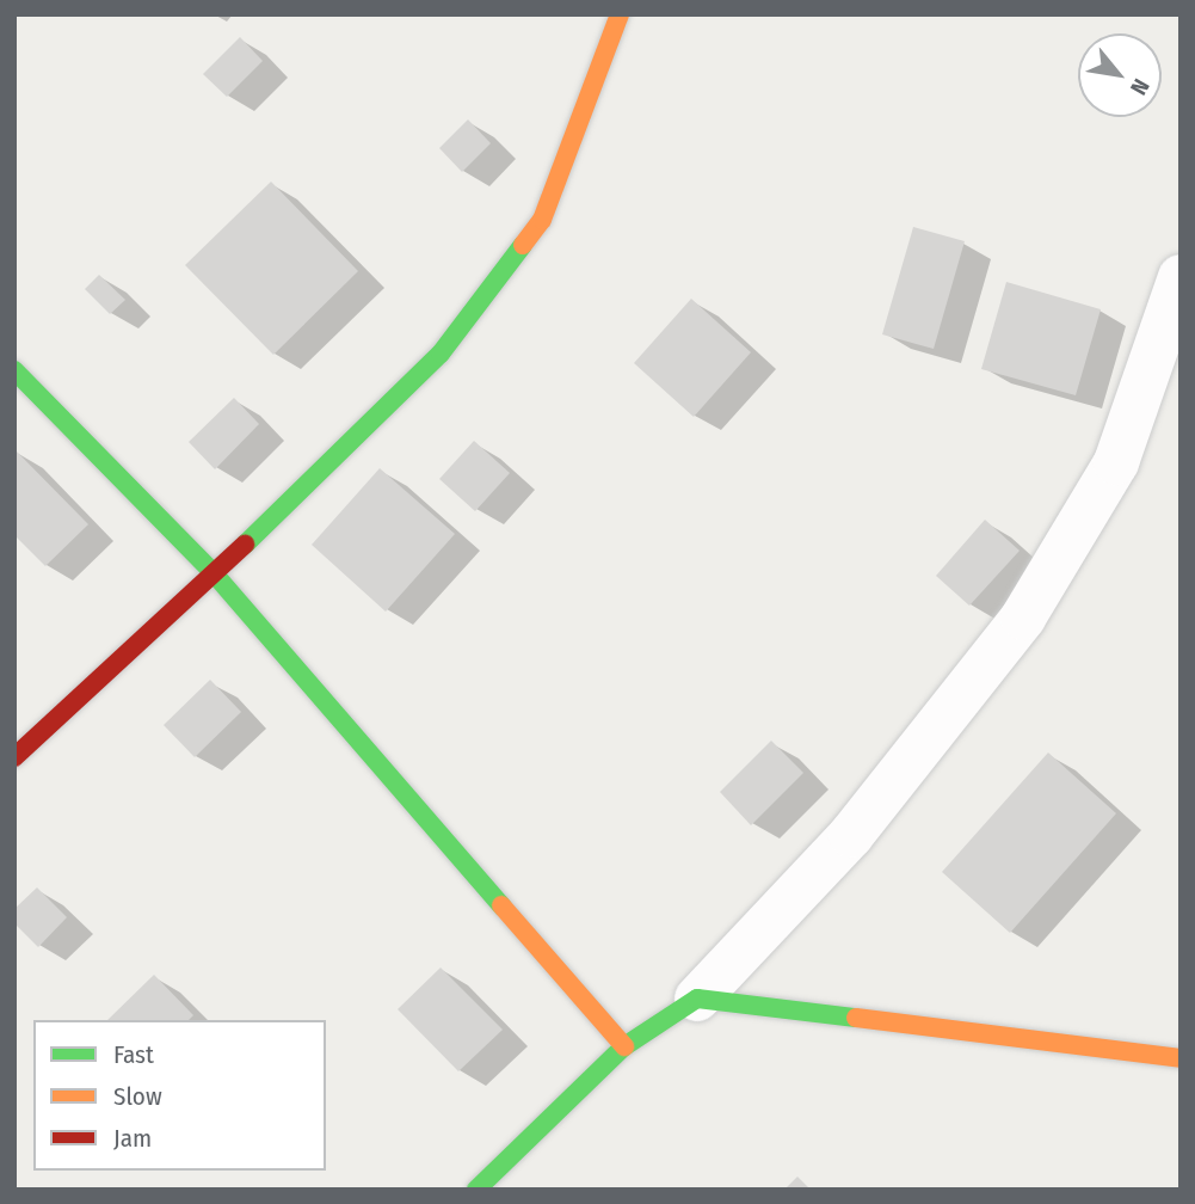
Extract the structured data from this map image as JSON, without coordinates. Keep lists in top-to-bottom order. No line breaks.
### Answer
{"legend":["Fast","Slow","Jam"],"north":"bottom right"}
